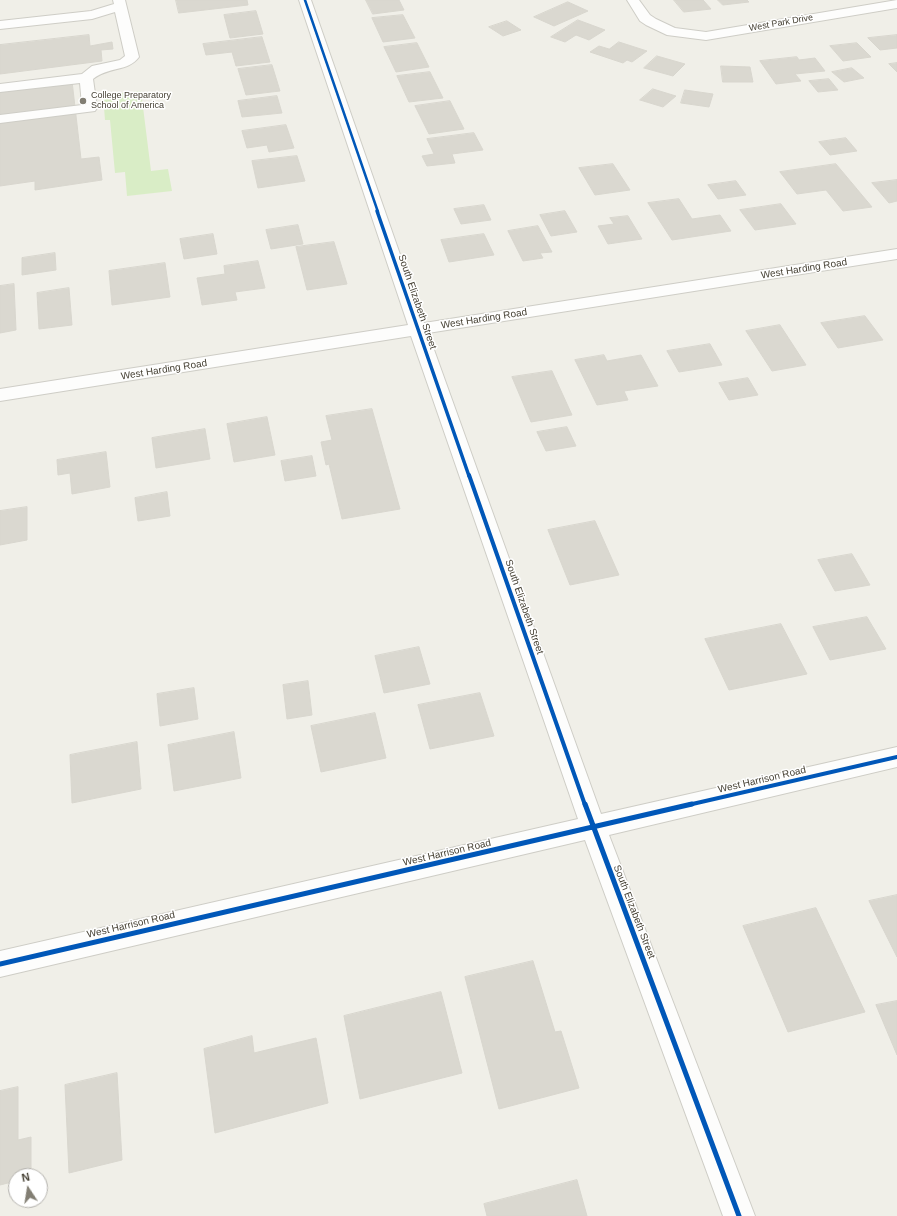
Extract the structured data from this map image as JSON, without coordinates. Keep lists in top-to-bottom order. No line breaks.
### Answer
{"streets":{"street":["West Park Drive","West Harding Road","South Elizabeth Street","West Harrison Road"]},"crossings":[["West Harding Road","South Elizabeth Street"],["South Elizabeth Street","West Harrison Road"]],"places":["College Preparatory School of America"],"north":"top"}
